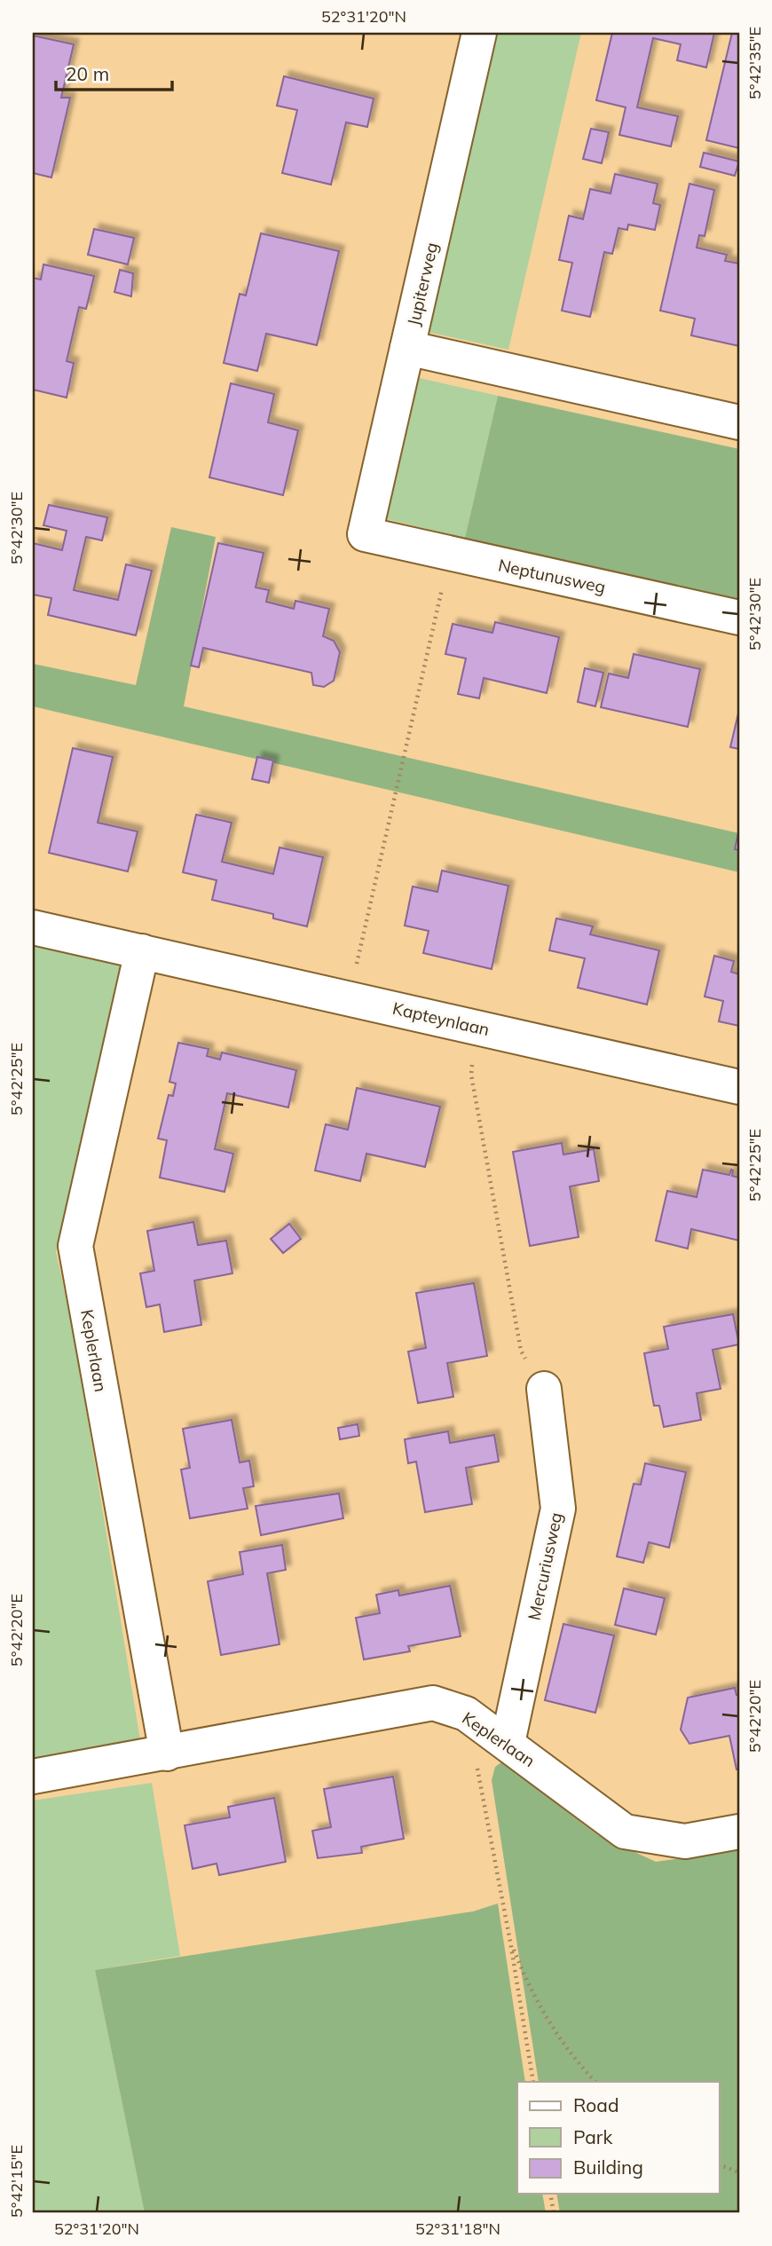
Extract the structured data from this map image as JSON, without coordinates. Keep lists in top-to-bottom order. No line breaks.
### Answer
{"streets":{"street":["Jupiterweg","Neptunusweg","Kapteynlaan","Keplerlaan","Mercuriusweg"]},"crossings":[["Jupiterweg","Neptunusweg"],["Kapteynlaan","Keplerlaan"],["Keplerlaan","Mercuriusweg"]],"legend":["Road","Park","Building"],"scale_bar":"20 m","coordinates":["52°31'20\"N","5°42'35\"E","5°42'30\"E","5°42'25\"E","5°42'20\"E","5°42'15\"E","52°31'18\"N"]}
